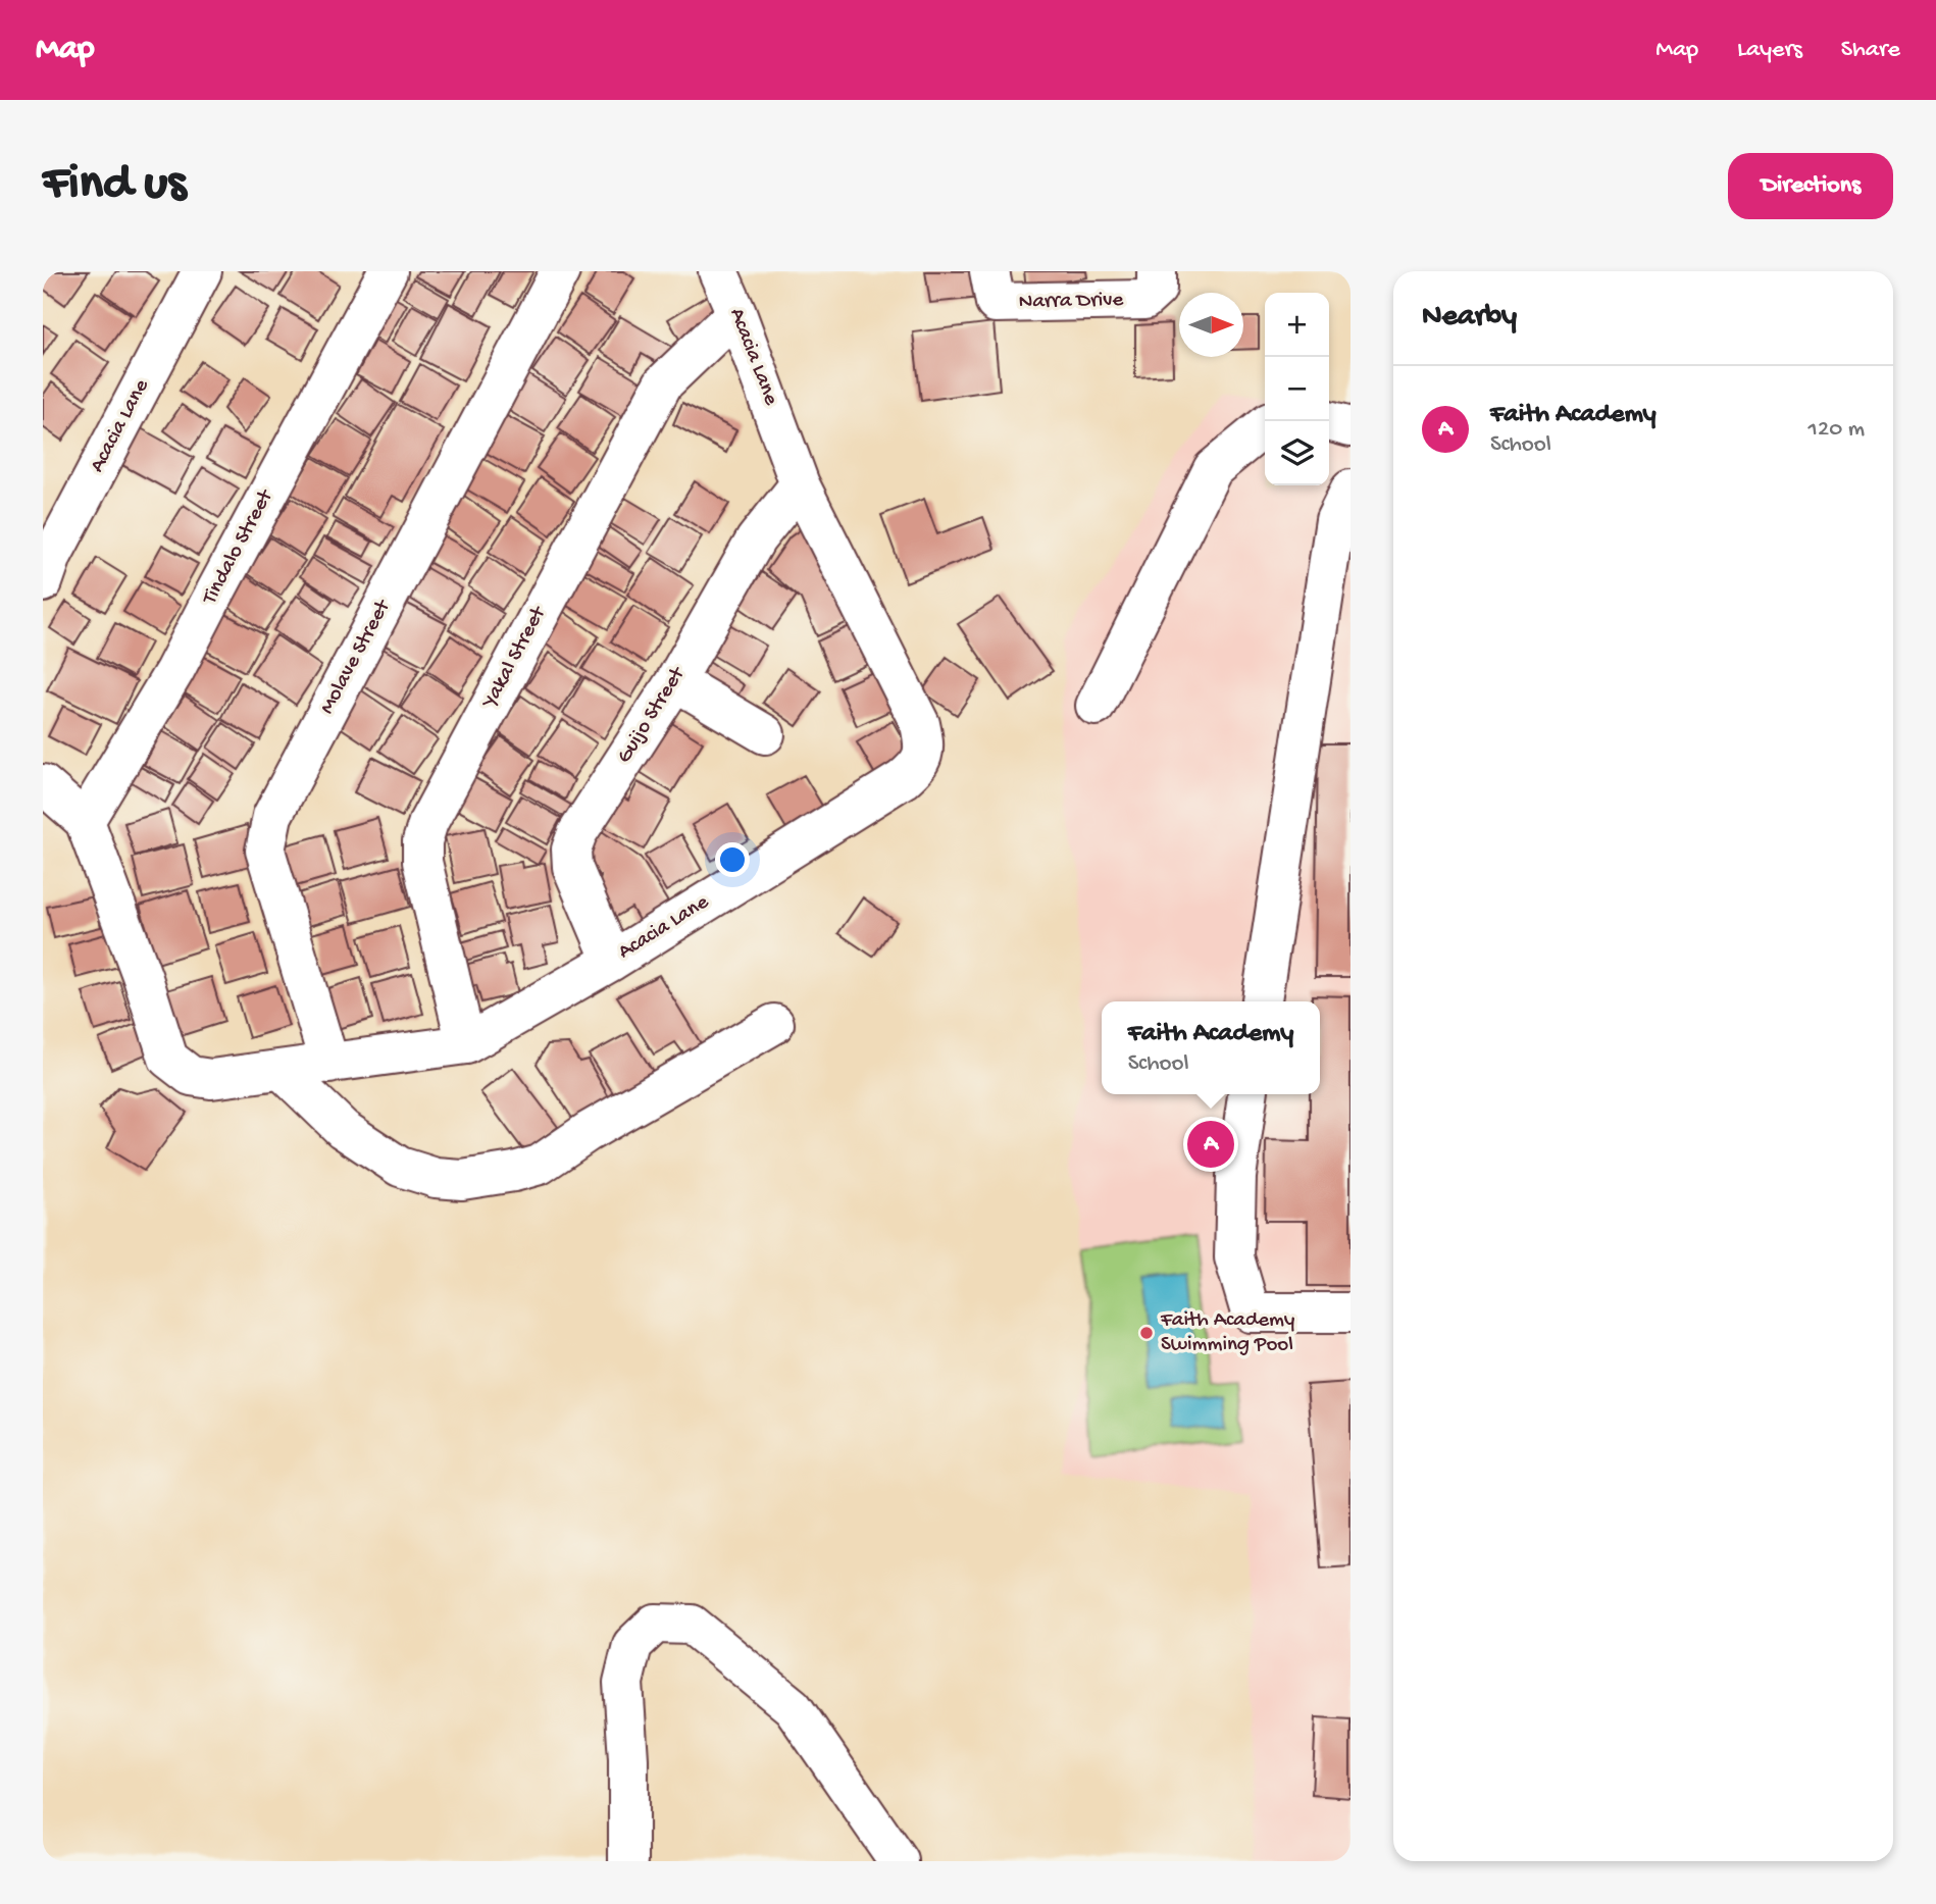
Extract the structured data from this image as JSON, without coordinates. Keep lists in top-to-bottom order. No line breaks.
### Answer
{"streets":{"street":["Narra Drive","Acacia Lane","Tindalo Street","Molave Street","Yakal Street","Guijo Street"]},"crossings":[["Acacia Lane","Tindalo Street"],["Acacia Lane","Molave Street"],["Acacia Lane","Yakal Street"],["Acacia Lane","Guijo Street"]],"places":["Faith Academy Swimming Pool"],"north":"right","page":{"header":"Map","nav":["Map","Layers","Share"],"buttons":"Directions","title":"Find us","heading":"Nearby","map_buttons":["+","−"],"list":[{"mark":"A","name":"Faith Academy","note":"School","value":"120 m"}],"popup":["Faith Academy","School"],"pins":"A"}}
